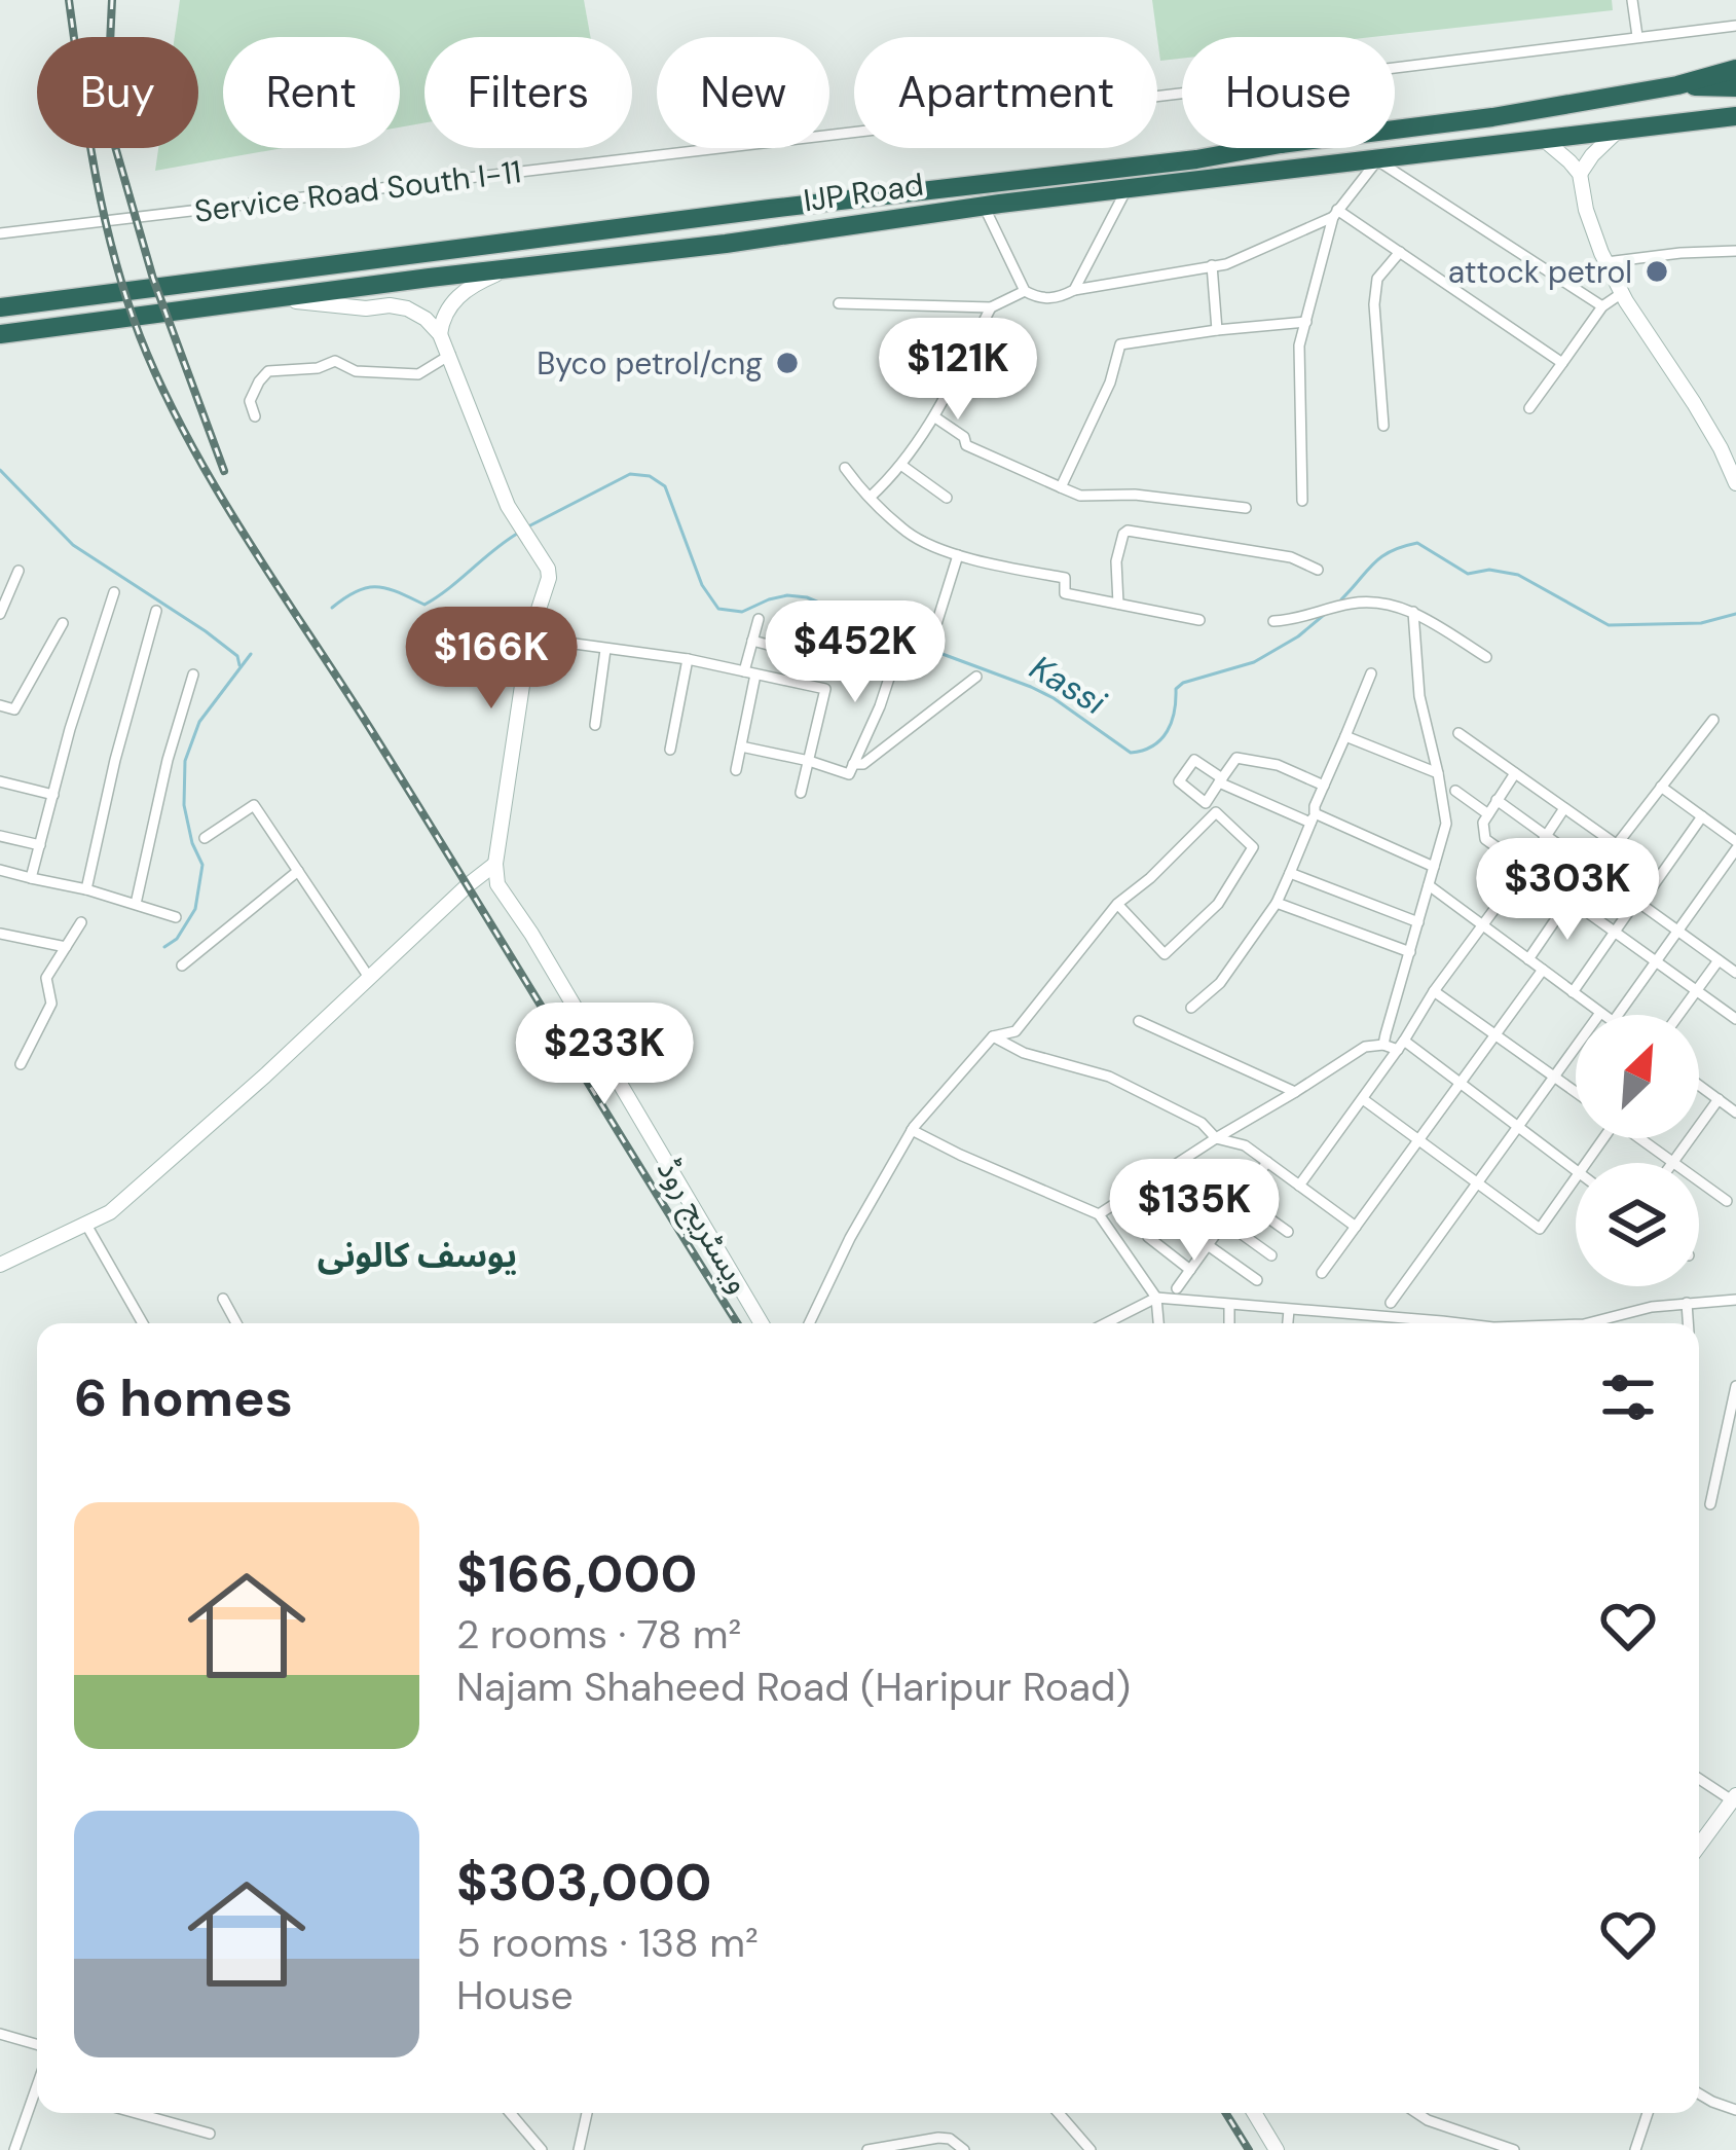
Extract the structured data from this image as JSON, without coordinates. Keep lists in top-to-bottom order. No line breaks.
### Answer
{"streets":{"highway":["IJP Road"],"main road":["ویسٹریج روڈ"],"street":["Service Road South I-11"]},"districts":["یوسف کالونی"],"water":["Kassi"],"places":["attock petrol","Byco petrol/cng"],"north":"top right","page":{"chip":["Buy","Rent","Filters","New","Apartment","House"],"price":["$121K","$452K","$166K","$303K","$233K","$135K"],"heading":"6 homes","list":[{"name":"$166,000","note":"2 rooms · 78 m² · Najam Shaheed Road (Haripur Road)"},{"name":"$303,000","note":"5 rooms · 138 m² · House"}]}}
